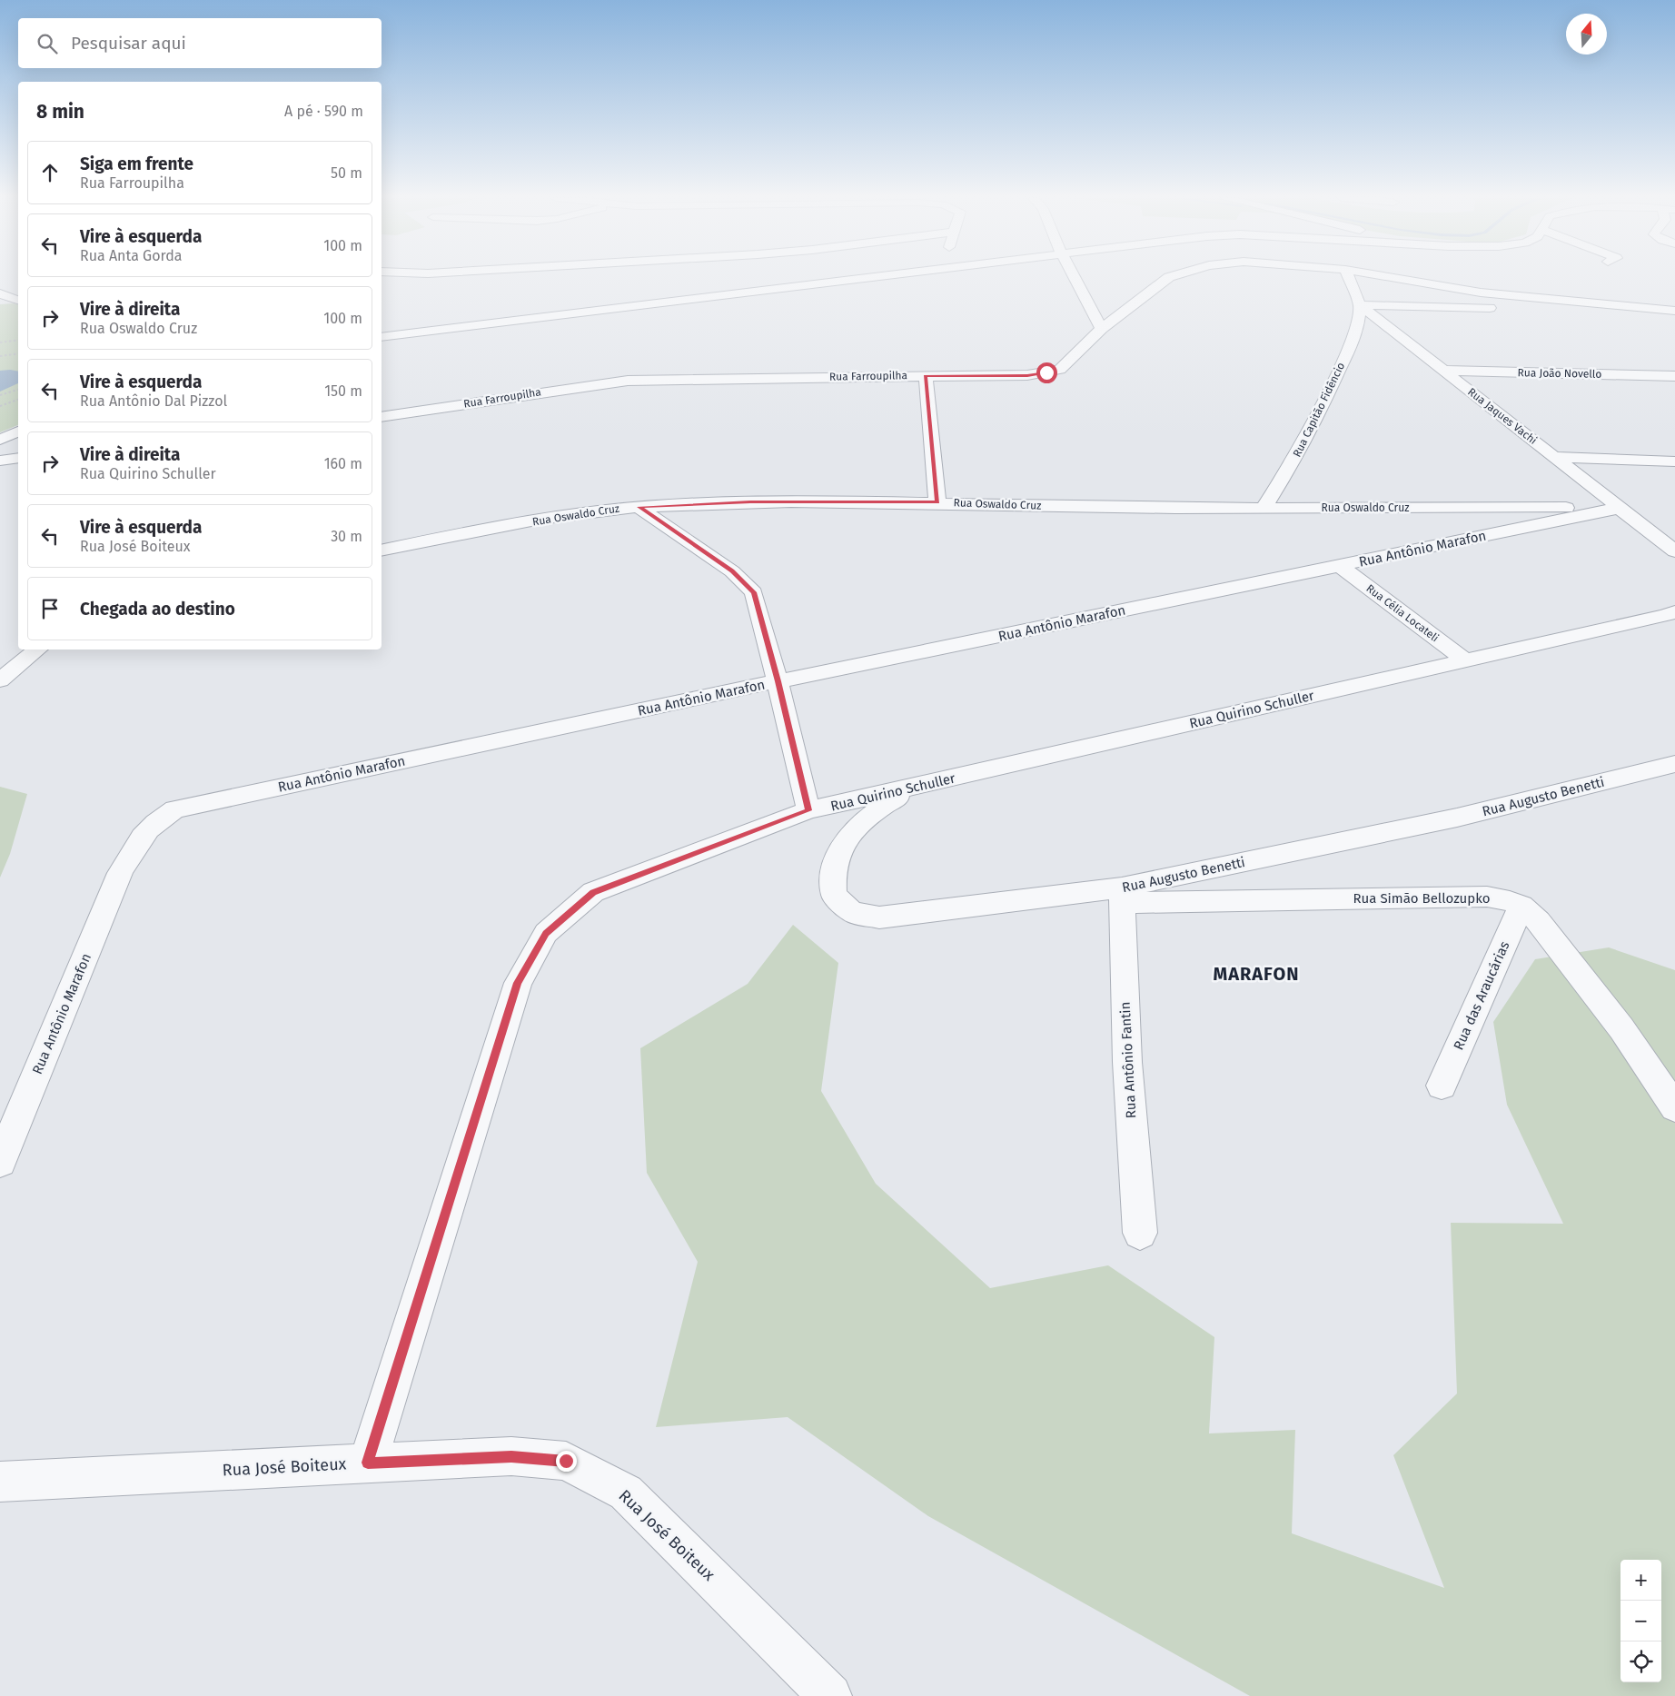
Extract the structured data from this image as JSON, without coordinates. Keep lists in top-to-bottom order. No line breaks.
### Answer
{"streets":{"street":["Rua João Novello","Rua Farroupilha","Rua Capitão Fidêncio","Rua Jaques Vachi","Rua Oswaldo Cruz","Rua Antônio Marafon","Rua Célia Locateli","Rua Quirino Schuller","Rua Augusto Benetti","Rua Simão Bellozupko","Rua das Araucárias","Rua Antônio Fantin","Rua José Boiteux"]},"crossings":[["Rua João Novello","Rua Jaques Vachi"],["Rua Capitão Fidêncio","Rua Jaques Vachi"],["Rua Capitão Fidêncio","Rua Oswaldo Cruz"],["Rua Jaques Vachi","Rua Oswaldo Cruz"],["Rua Jaques Vachi","Rua Antônio Marafon"],["Rua Oswaldo Cruz","Rua Antônio Marafon"],["Rua Antônio Marafon","Rua Célia Locateli"],["Rua Célia Locateli","Rua Quirino Schuller"],["Rua Quirino Schuller","Rua Augusto Benetti"],["Rua Quirino Schuller","Rua José Boiteux"],["Rua Augusto Benetti","Rua Simão Bellozupko"],["Rua Augusto Benetti","Rua Antônio Fantin"],["Rua Simão Bellozupko","Rua das Araucárias"],["Rua Simão Bellozupko","Rua Antônio Fantin"]],"districts":["MARAFON"],"north":"top","page":{"search":"Pesquisar aqui","heading":["8 min","A pé · 590 m"],"list":[["Siga em frente","Rua Farroupilha","50 m"],["Vire à esquerda","Rua Anta Gorda","100 m"],["Vire à direita","Rua Oswaldo Cruz","100 m"],["Vire à esquerda","Rua Antônio Dal Pizzol","150 m"],["Vire à direita","Rua Quirino Schuller","160 m"],["Vire à esquerda","Rua José Boiteux","30 m"],"Chegada ao destino"],"map_buttons":["+","−"]}}
